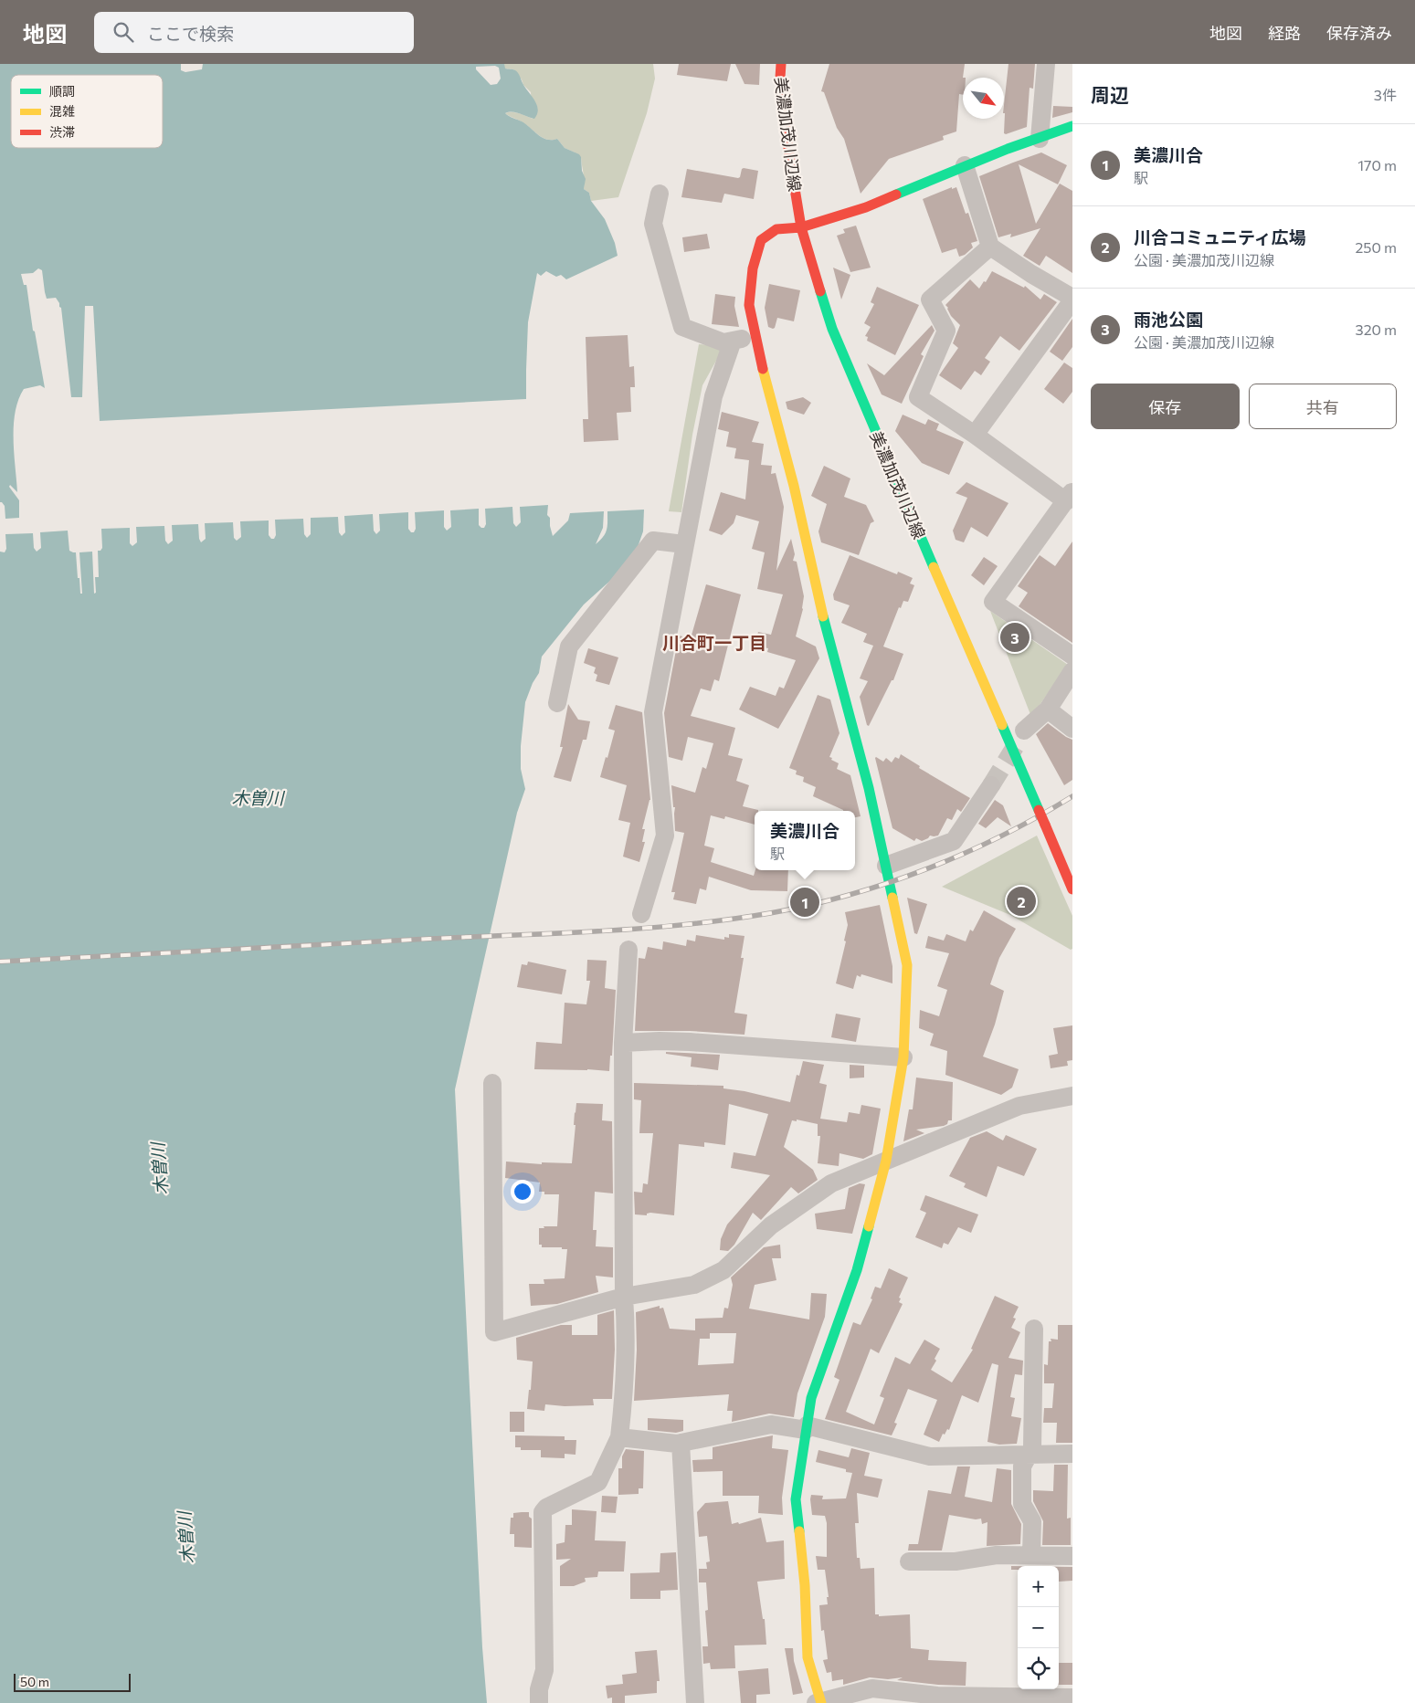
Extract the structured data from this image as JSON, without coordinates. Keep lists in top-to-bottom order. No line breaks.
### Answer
{"streets":{"street":["美濃加茂川辺線"]},"districts":["川合町一丁目"],"water":["木曽川"],"legend":["順調","混雑","渋滞"],"scale_bar":"50 m","north":"bottom right","page":{"header":"地図","search":"ここで検索","nav":["地図","経路","保存済み"],"heading":["周辺","3件"],"list":[{"mark":"1","name":"美濃川合","note":"駅","value":"170 m"},{"mark":"2","name":"川合コミュニティ広場","note":"公園 · 美濃加茂川辺線","value":"250 m"},{"mark":"3","name":"雨池公園","note":"公園 · 美濃加茂川辺線","value":"320 m"}],"buttons":["保存","共有"],"pins":["3","2","1"],"popup":["美濃川合","駅"],"map_buttons":["+","−"],"scale":"50 m"}}
